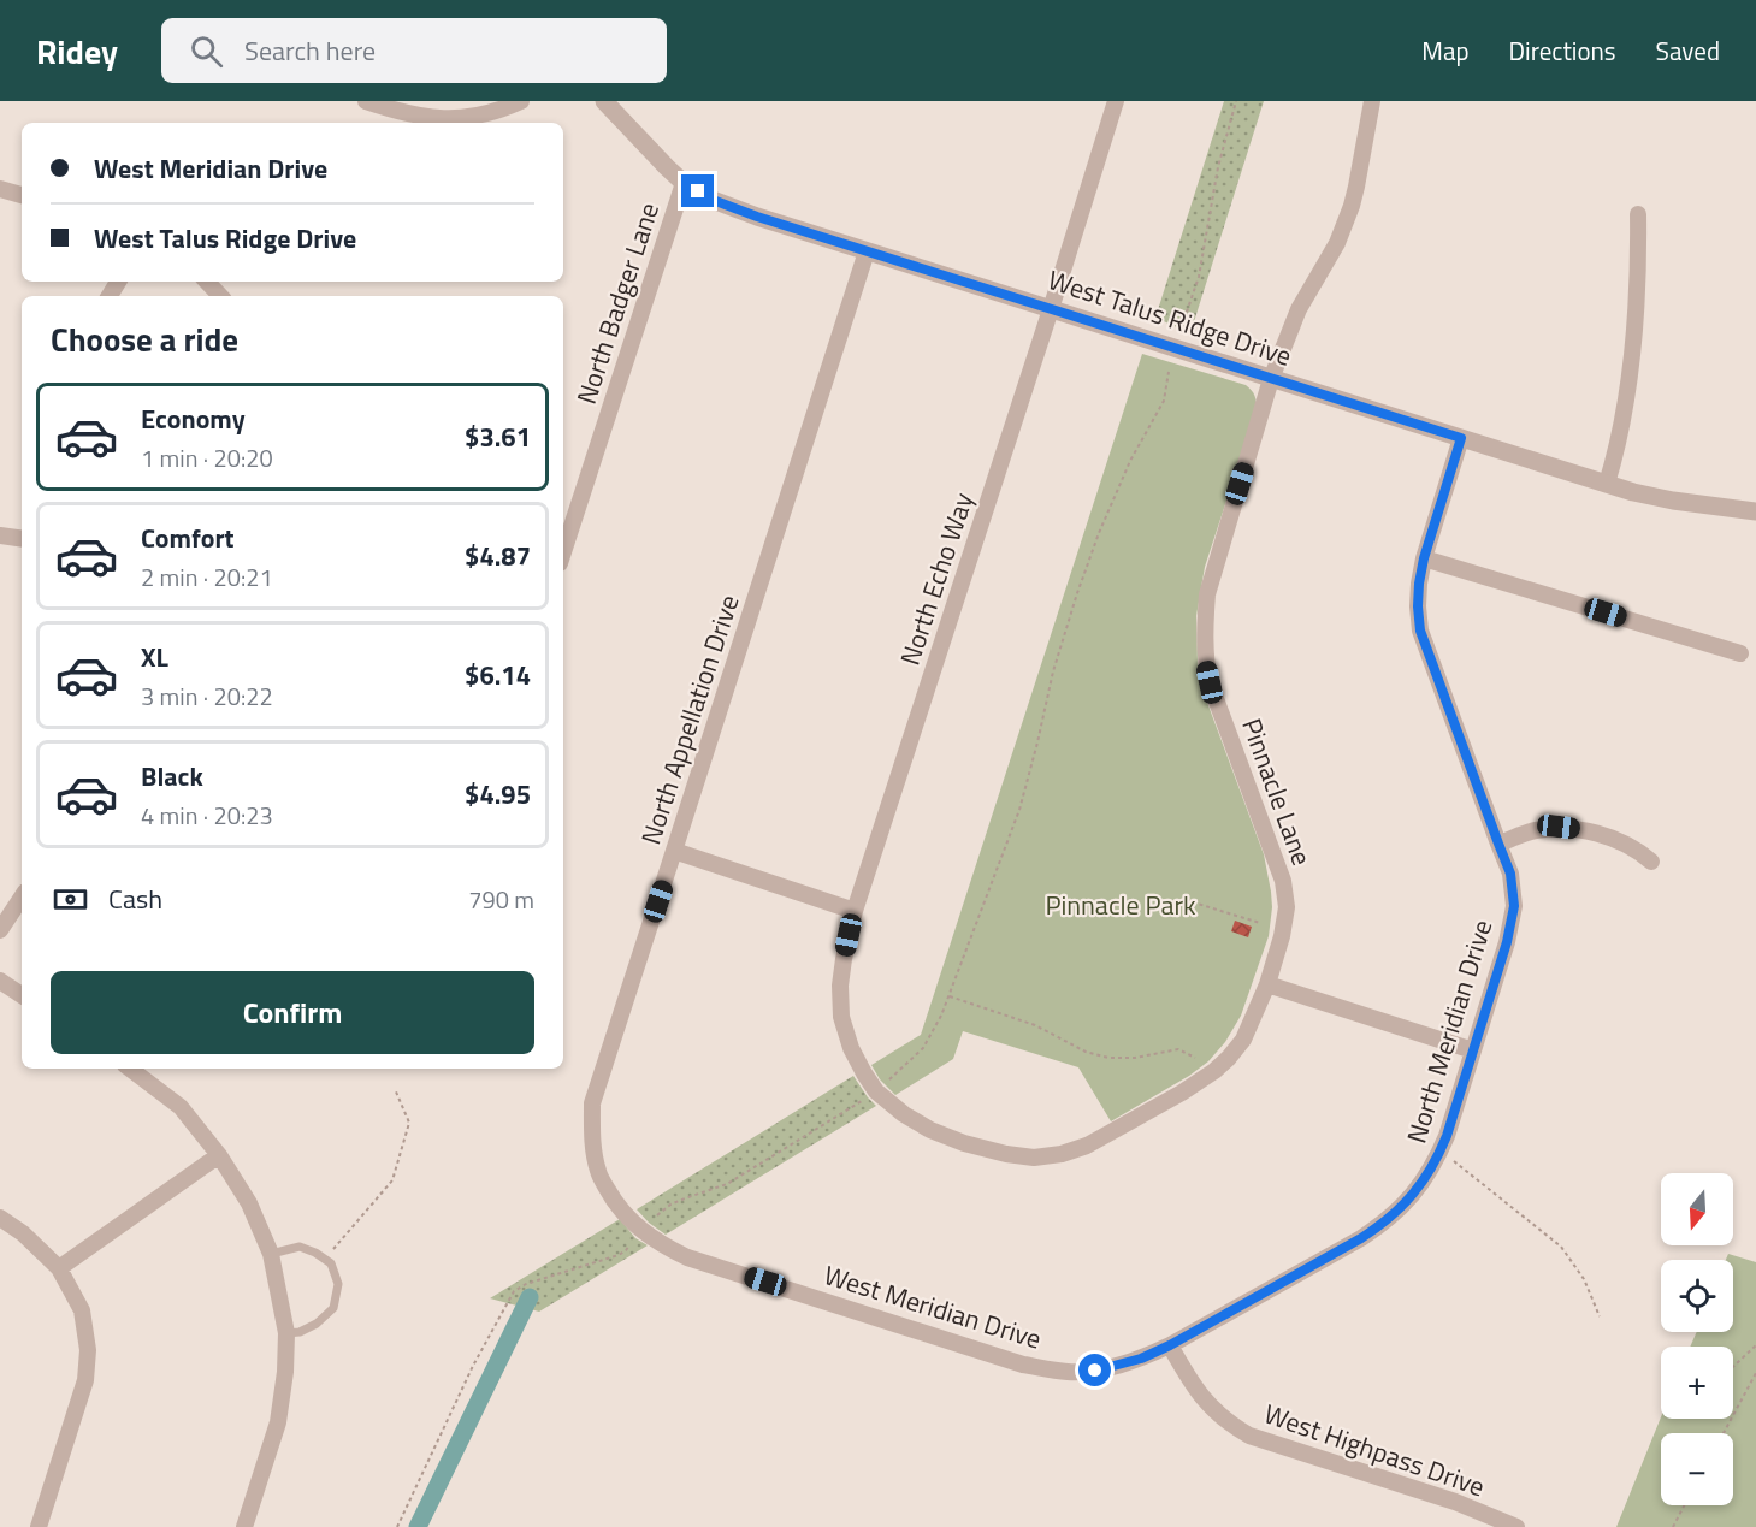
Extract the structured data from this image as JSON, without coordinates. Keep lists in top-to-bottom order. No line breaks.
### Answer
{"streets":{"street":["North Badger Lane","West Talus Ridge Drive","North Echo Way","North Appellation Drive","Pinnacle Lane","North Meridian Drive","West Meridian Drive","West Highpass Drive"]},"crossings":[["North Badger Lane","West Talus Ridge Drive"],["West Talus Ridge Drive","North Echo Way"],["West Talus Ridge Drive","North Appellation Drive"],["West Talus Ridge Drive","Pinnacle Lane"],["West Talus Ridge Drive","North Meridian Drive"],["North Echo Way","Pinnacle Lane"],["North Appellation Drive","West Meridian Drive"],["North Meridian Drive","West Meridian Drive"],["North Meridian Drive","West Highpass Drive"],["West Meridian Drive","West Highpass Drive"]],"parks":["Pinnacle Park"],"north":"bottom","page":{"header":"Ridey","search":"Search here","nav":["Map","Directions","Saved"],"banner":["West Meridian Drive","West Talus Ridge Drive"],"heading":"Choose a ride","list":[{"name":"Economy","note":"1 min · 20:20","value":"$3.61"},{"name":"Comfort","note":"2 min · 20:21","value":"$4.87"},{"name":"XL","note":"3 min · 20:22","value":"$6.14"},{"name":"Black","note":"4 min · 20:23","value":"$4.95"}],"pay":["Cash","790 m"],"buttons":"Confirm","map_buttons":["+","−"]}}
